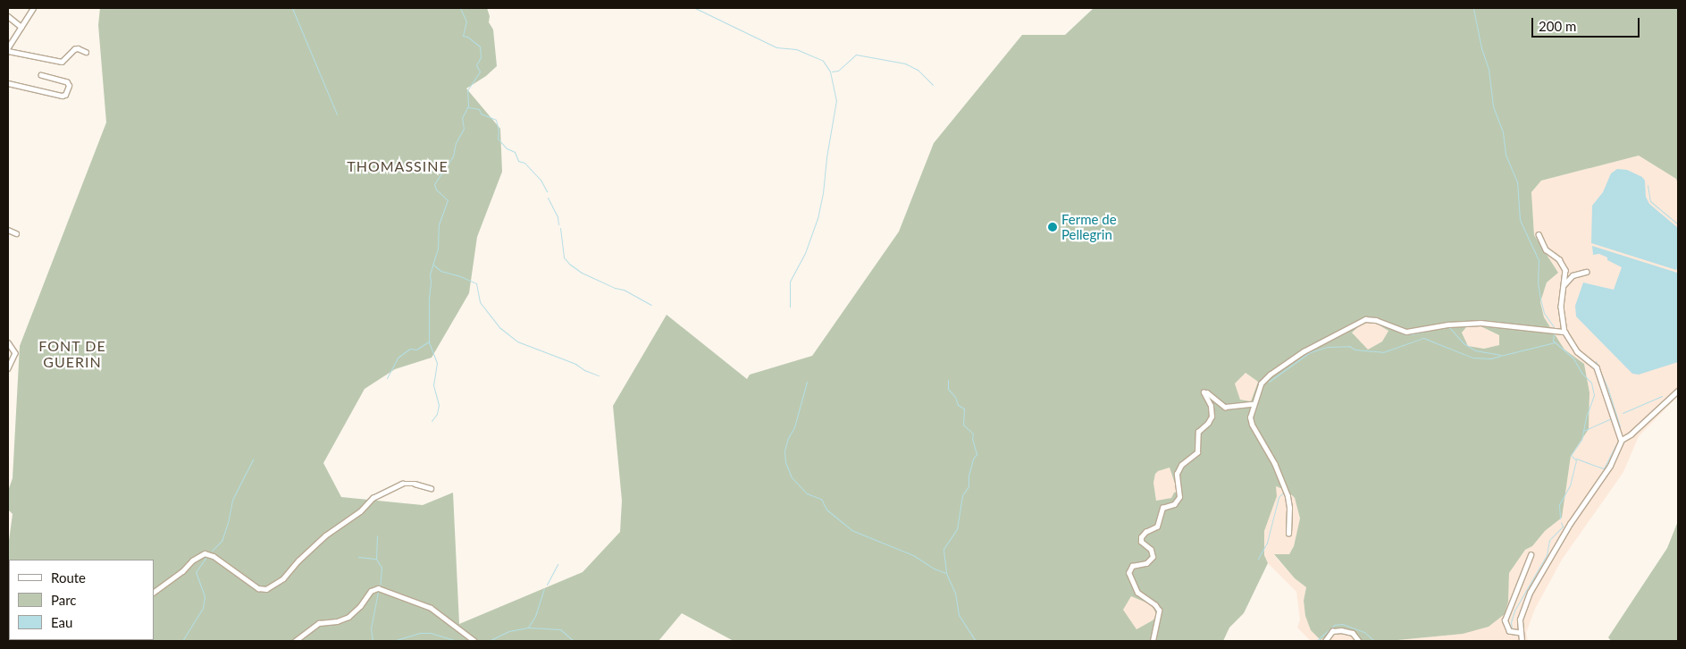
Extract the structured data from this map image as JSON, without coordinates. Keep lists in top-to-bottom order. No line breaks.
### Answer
{"districts":["THOMASSINE","FONT DE GUERIN"],"places":["Ferme de Pellegrin"],"legend":["Route","Parc","Eau"],"scale_bar":"200 m"}
